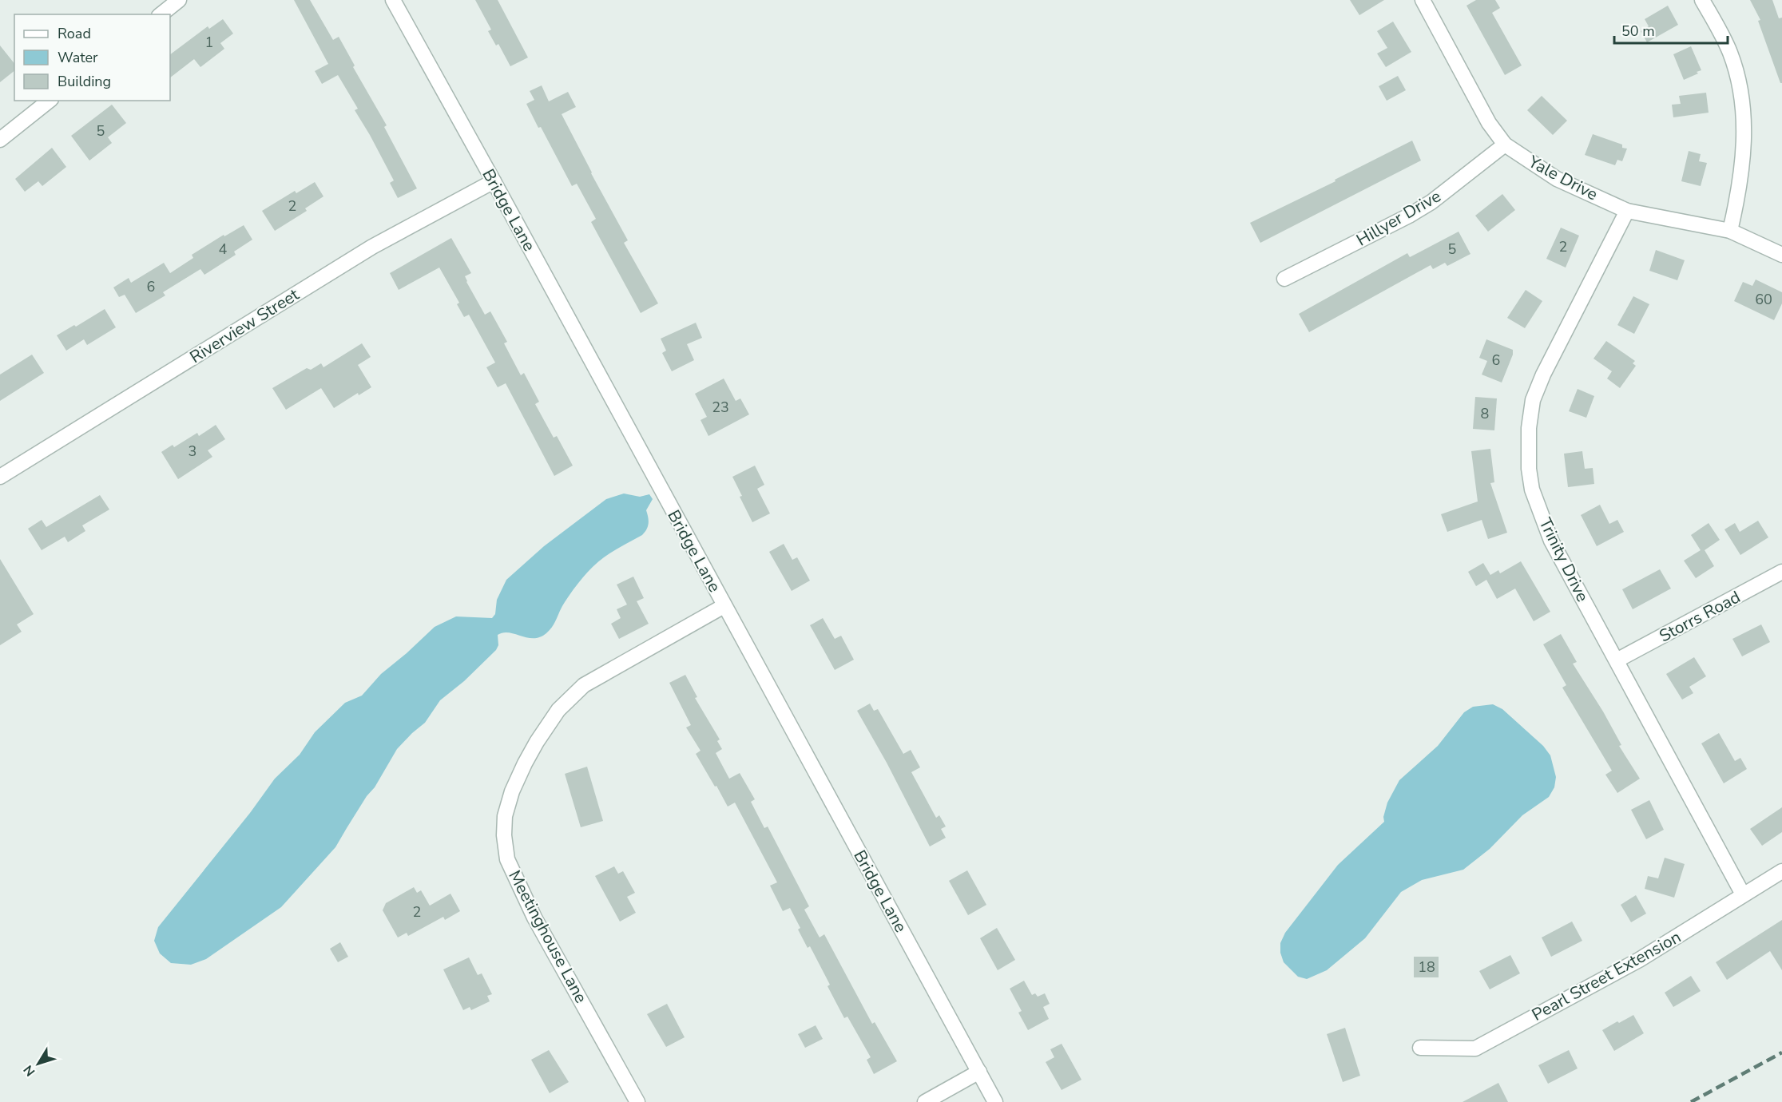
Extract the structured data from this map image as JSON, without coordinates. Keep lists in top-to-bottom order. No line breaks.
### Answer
{"streets":{"street":["Yale Drive","Bridge Lane","Hillyer Drive","Riverview Street","Trinity Drive","Storrs Road","Meetinghouse Lane","Pearl Street Extension"]},"crossings":[["Yale Drive","Hillyer Drive"],["Yale Drive","Trinity Drive"],["Bridge Lane","Riverview Street"],["Bridge Lane","Meetinghouse Lane"],["Trinity Drive","Storrs Road"],["Trinity Drive","Pearl Street Extension"]],"house_numbers":["1","5","2","2","4","5","6","60","6","23","8","3","2","18"],"legend":["Road","Water","Building"],"scale_bar":"50 m","north":"bottom left"}
